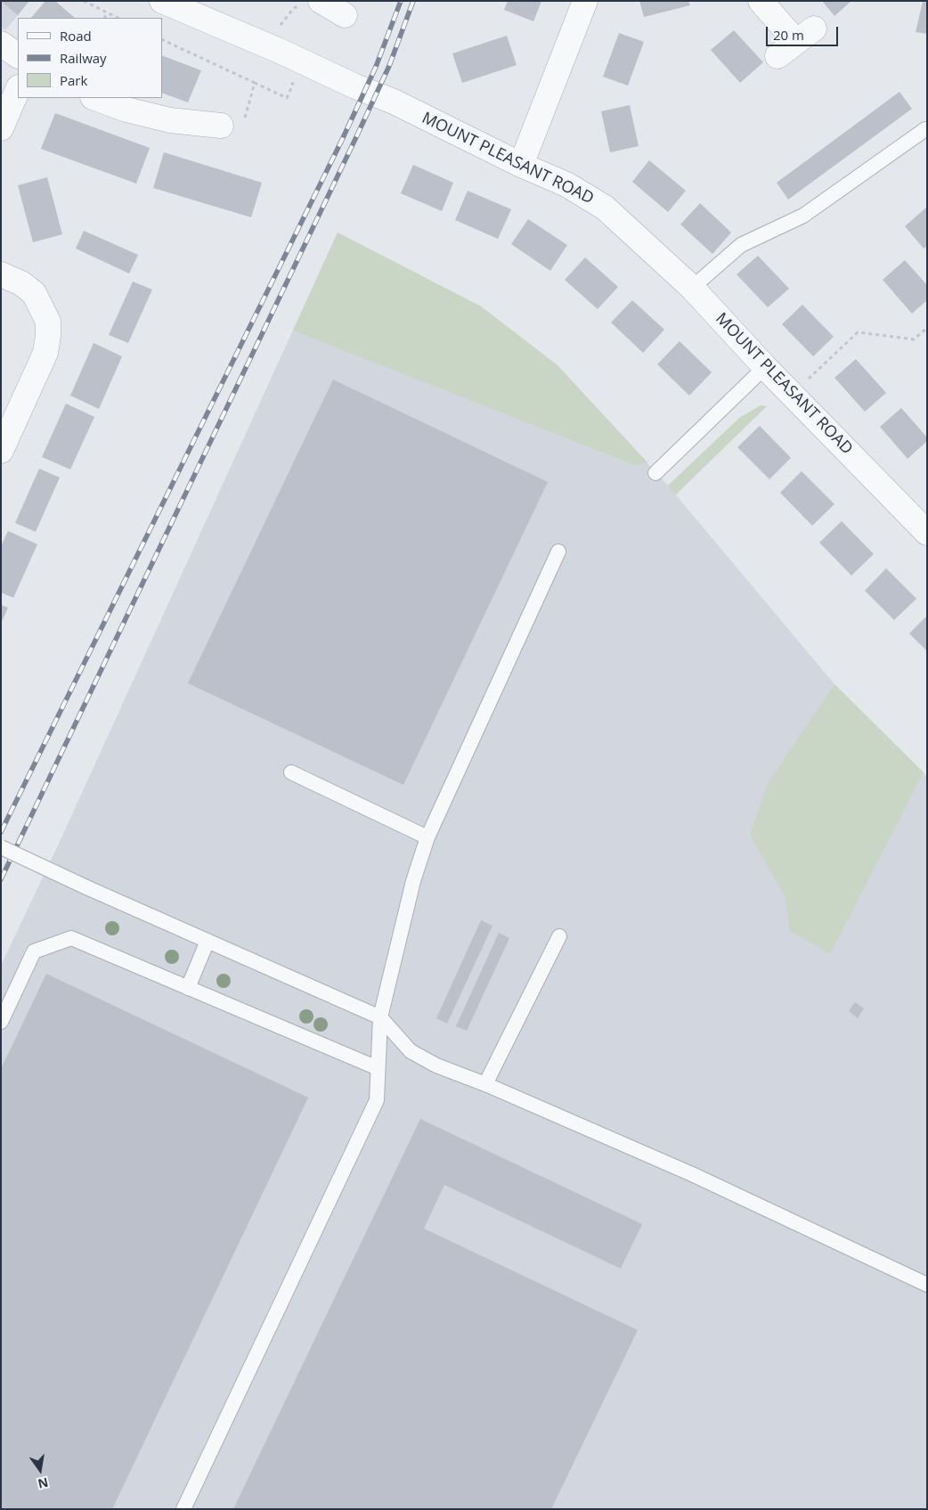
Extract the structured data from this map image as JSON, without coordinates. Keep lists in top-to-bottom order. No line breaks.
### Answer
{"streets":{"street":["MOUNT PLEASANT ROAD"]},"legend":["Road","Railway","Park"],"scale_bar":"20 m","north":"bottom"}
